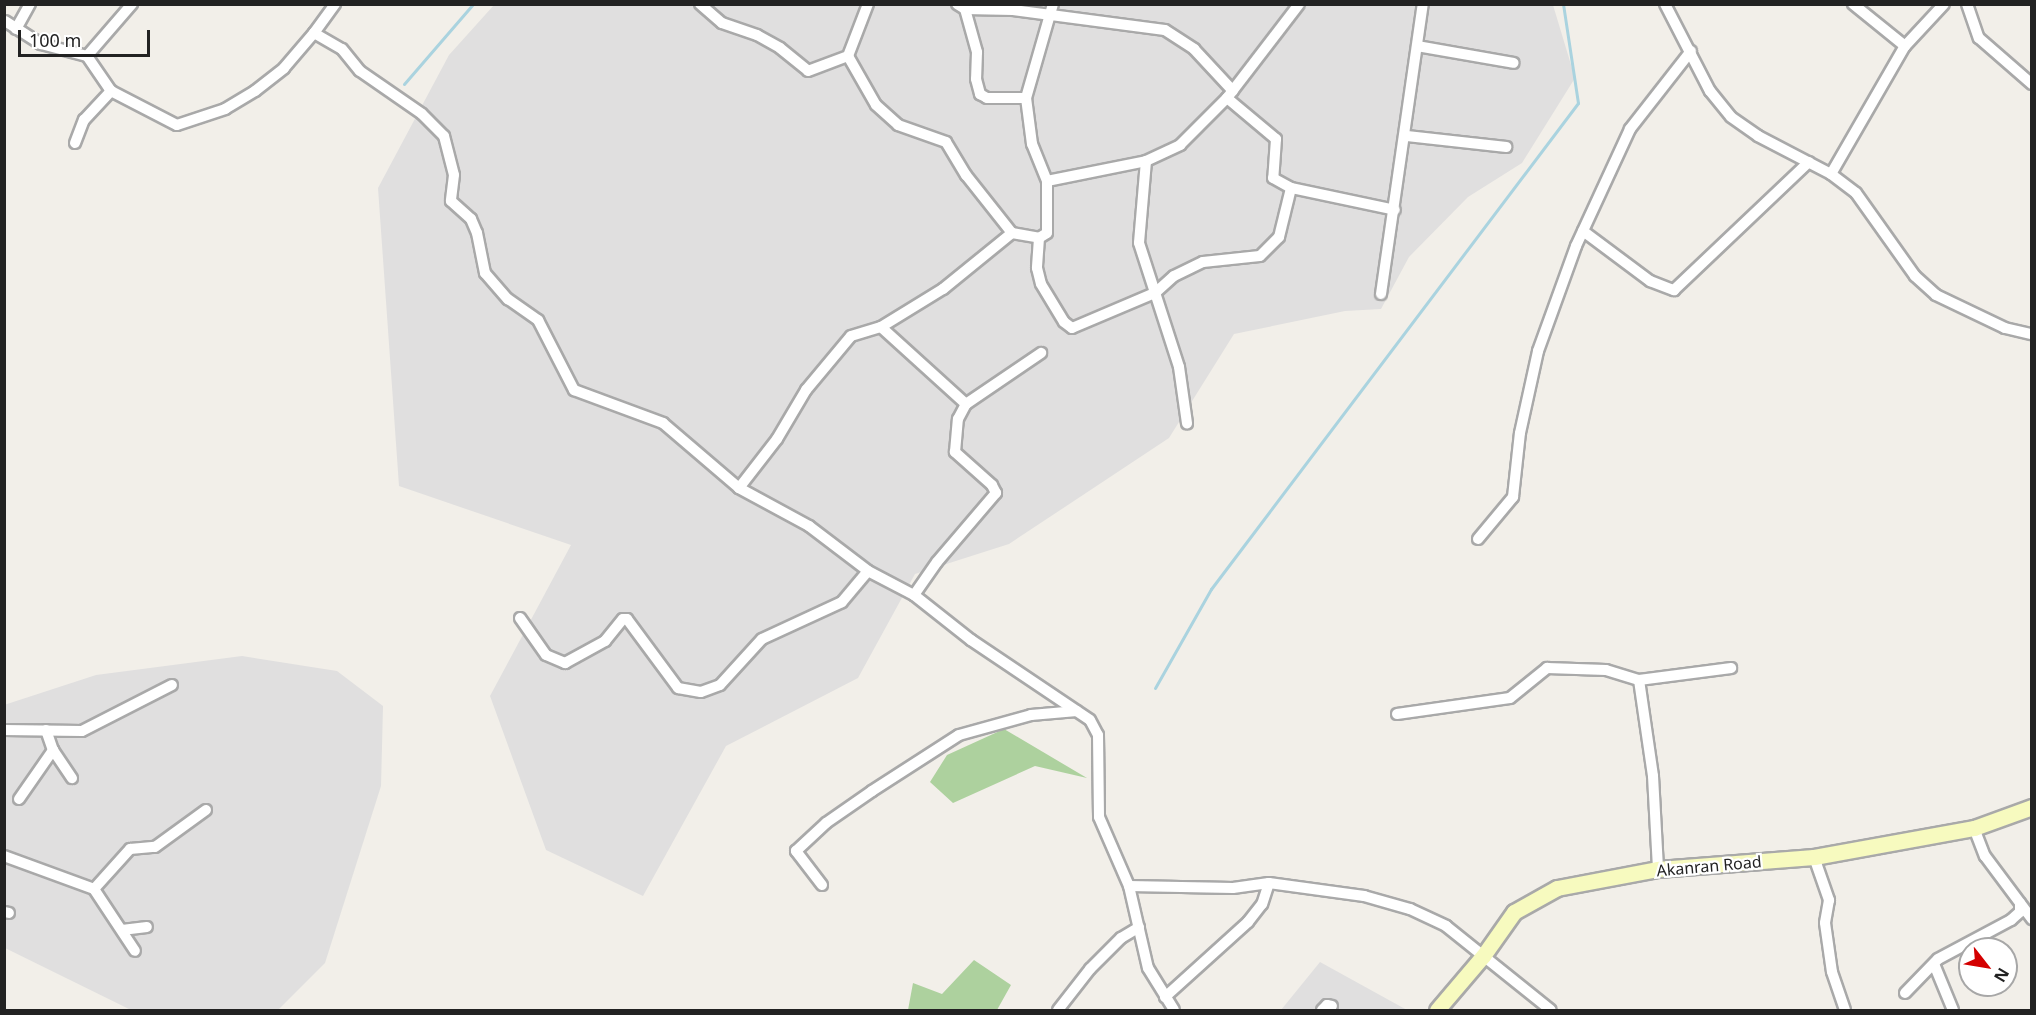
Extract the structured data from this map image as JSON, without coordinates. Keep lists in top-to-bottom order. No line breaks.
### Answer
{"streets":{"main road":["Akanran Road"]},"scale_bar":"100 m","north":"bottom right"}
